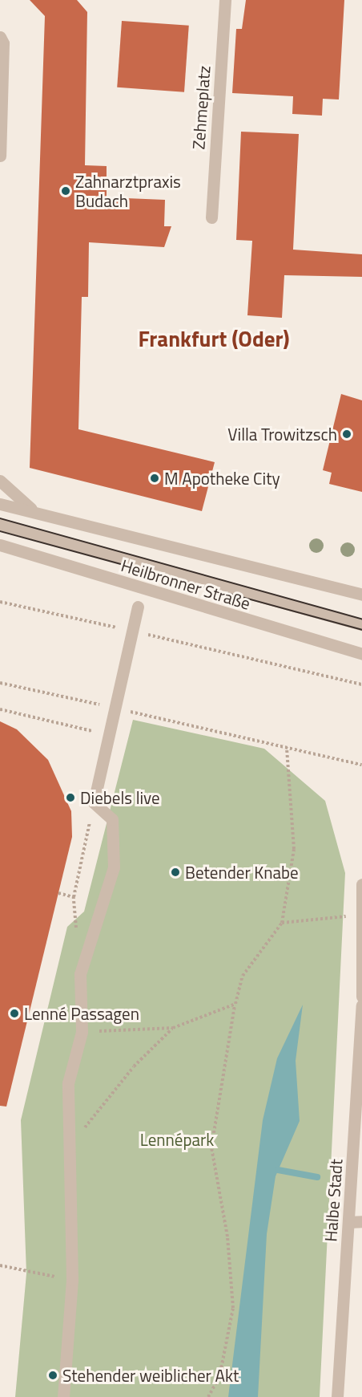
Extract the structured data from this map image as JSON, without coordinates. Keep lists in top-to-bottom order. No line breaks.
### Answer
{"streets":{"street":["Zehmeplatz","Heilbronner Straße","Halbe Stadt"]},"districts":["Frankfurt (Oder)"],"parks":["Lennépark"],"places":["Zahnarztpraxis Budach","Villa Trowitzsch","M Apotheke City","Diebels live","Betender Knabe","Lenné Passagen","Stehender weiblicher Akt"]}
